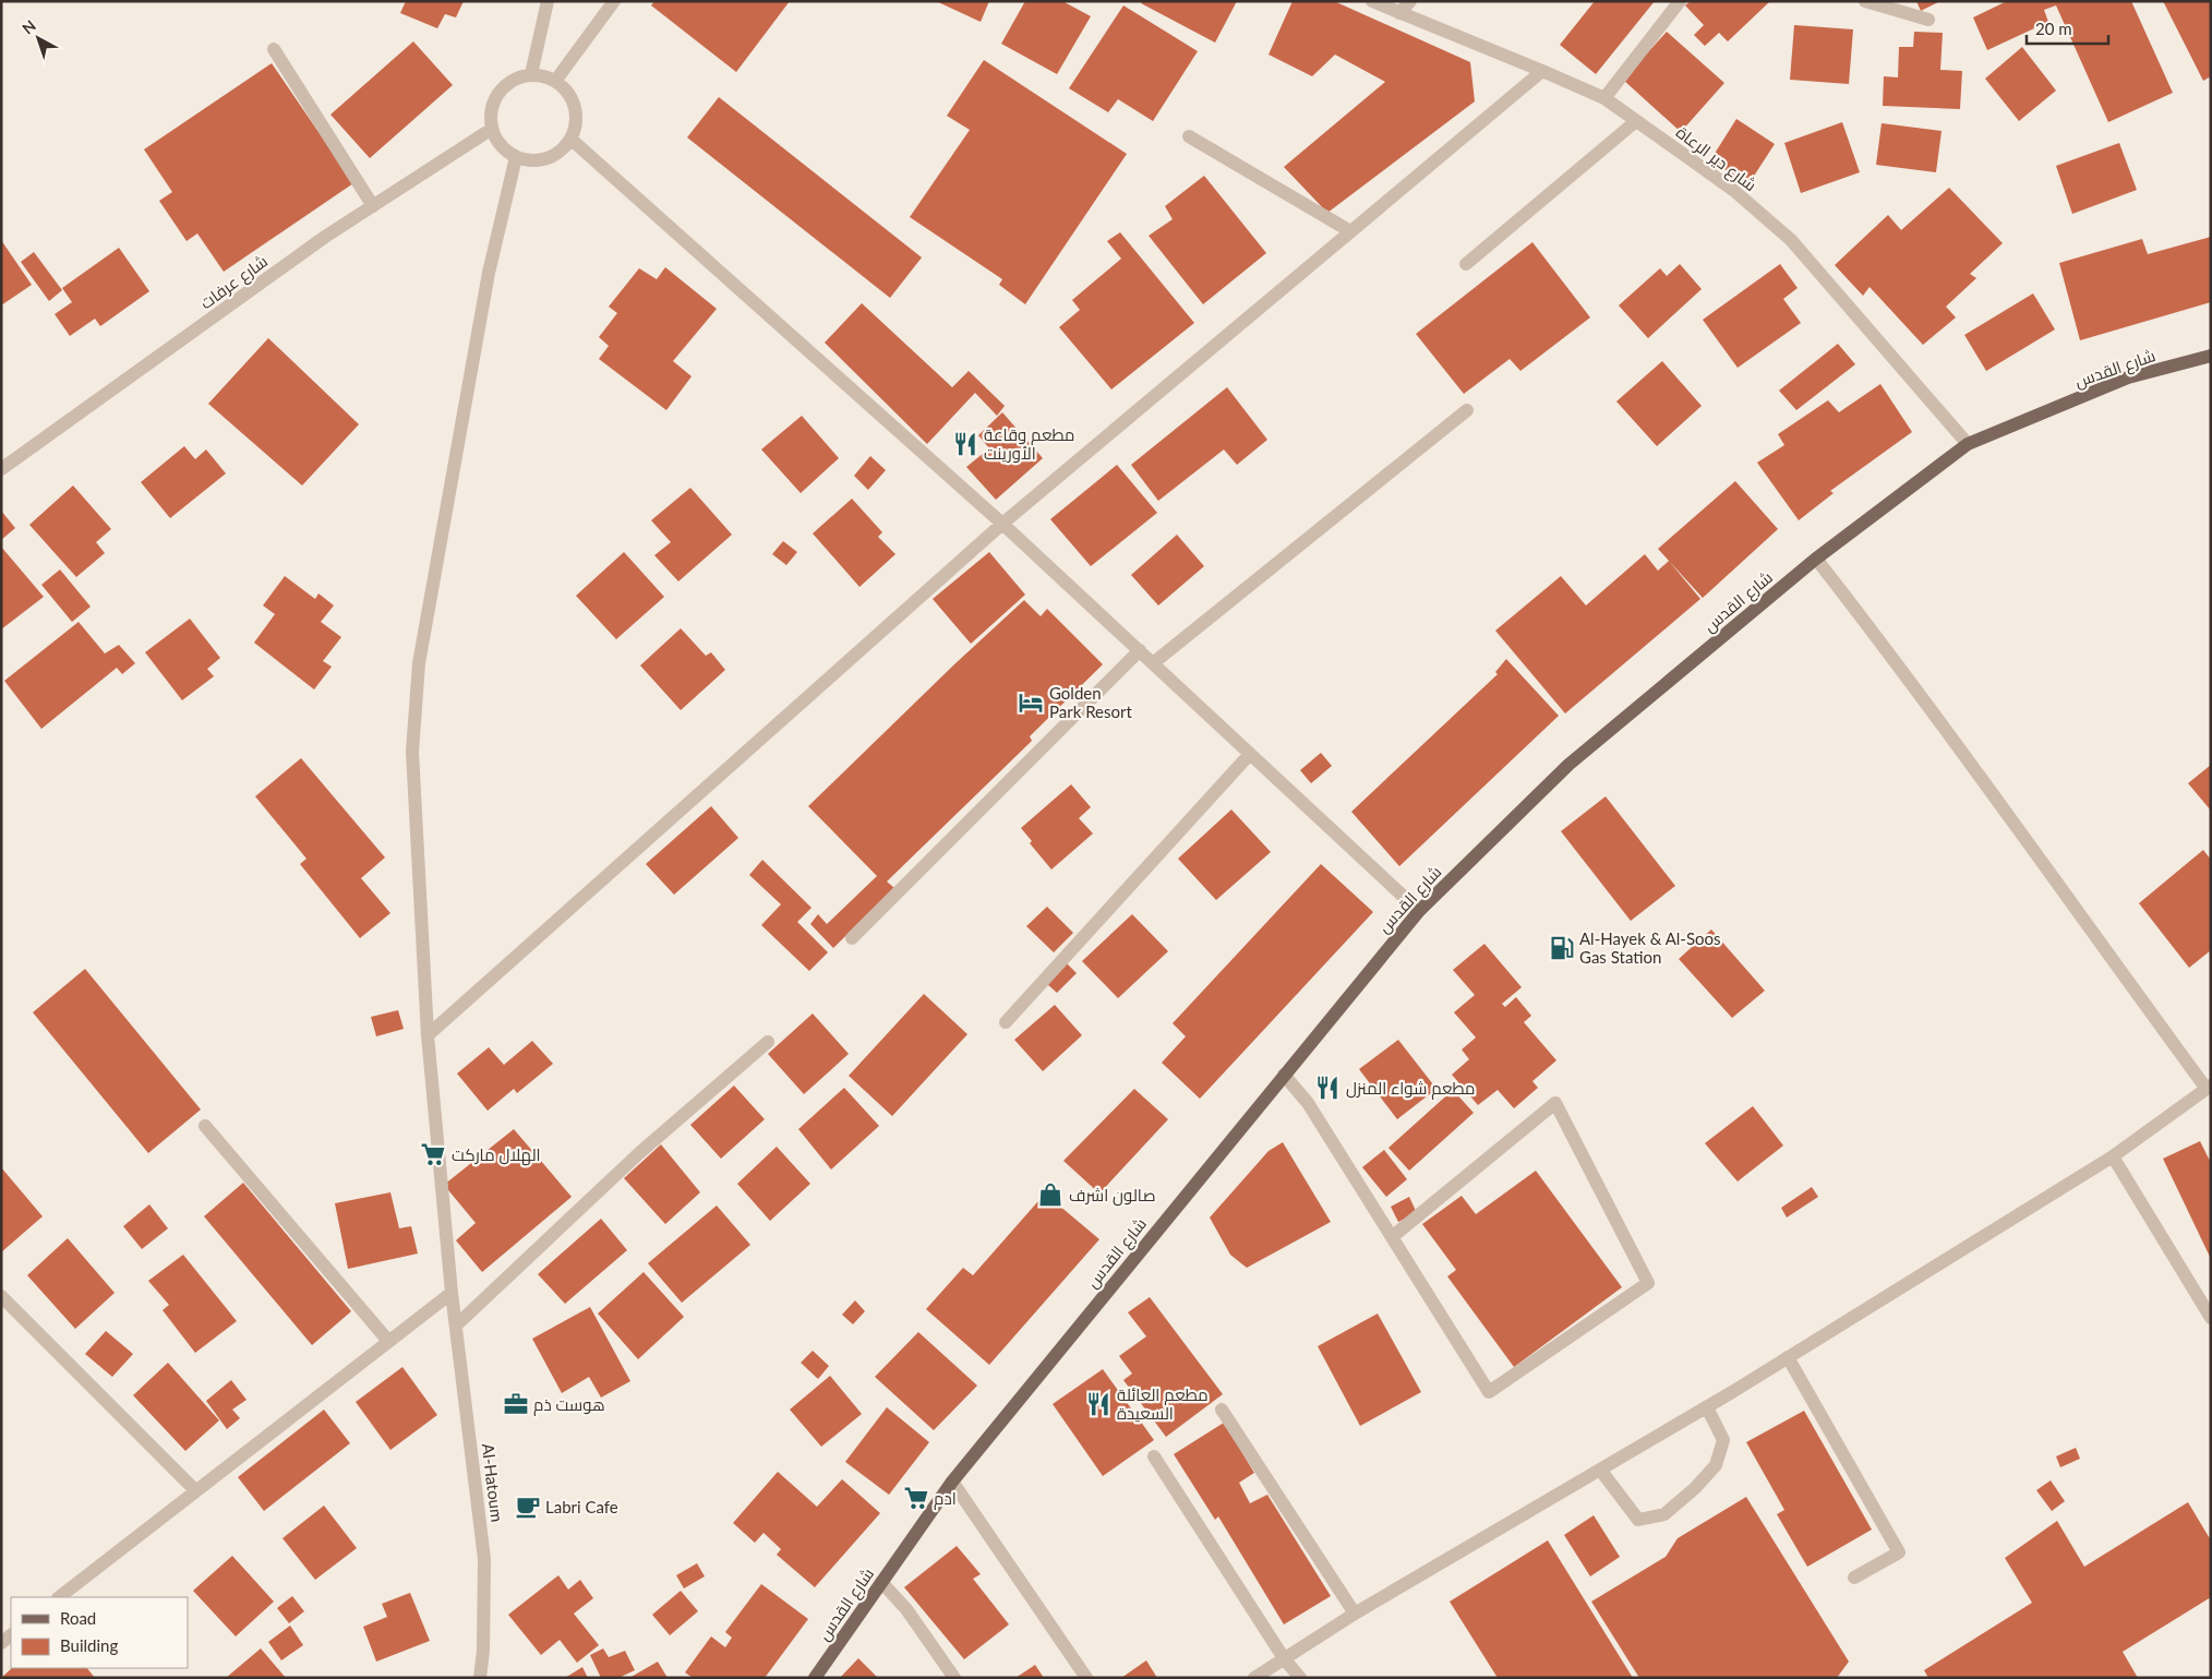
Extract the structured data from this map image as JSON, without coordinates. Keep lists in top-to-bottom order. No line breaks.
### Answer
{"streets":{"main road":["شارع القدس"],"street":["شارع دير الرعاة","شارع عرفات","Al-Hatoum"]},"crossings":[["شارع دير الرعاة","شارع القدس"],["شارع عرفات","Al-Hatoum"]],"places":{"restaurant":["مطعم وقاعة الأورينت","مطعم شواء المنزل","مطعم العائلة السعيدة"],"hotel":["Golden Park Resort"],"fuel station":["Al-Hayek & Al-Soos Gas Station"],"supermarket":["الهلال ماركت","ادم"],"shop":["صالون اشرف"],"office":["هوست ذم"],"cafe":["Labri Cafe"]},"legend":["Road","Building"],"scale_bar":"20 m","north":"top left"}
